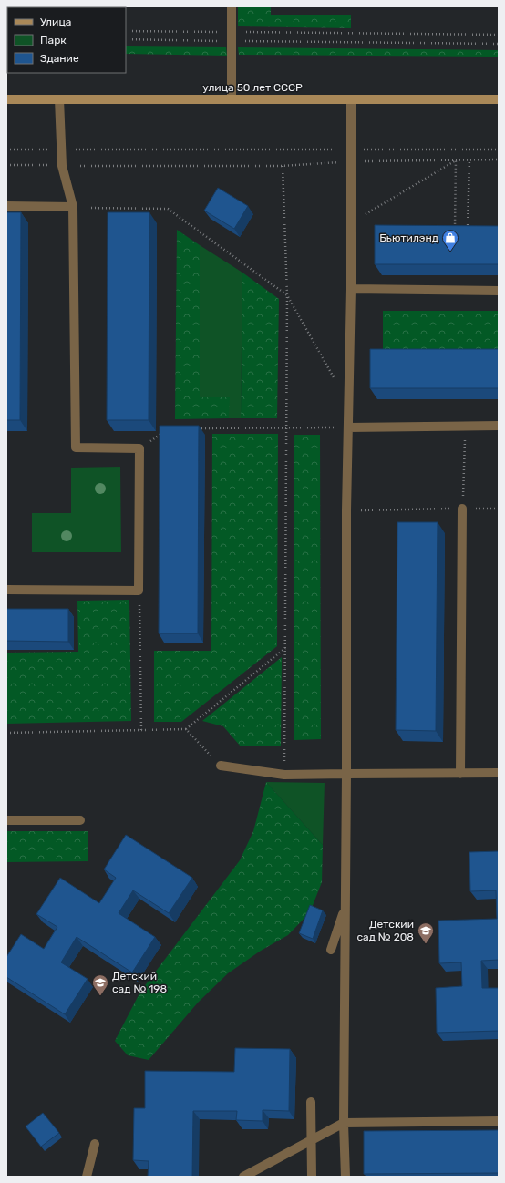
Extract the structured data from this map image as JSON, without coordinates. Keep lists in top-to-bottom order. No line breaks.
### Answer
{"streets":{"main road":["улица 50 лет СССР"]},"places":{"shop":["Бьютилэнд"],"school or university":["Детский сад № 208","Детский сад № 198"]},"legend":["Улица","Парк","Здание"]}
